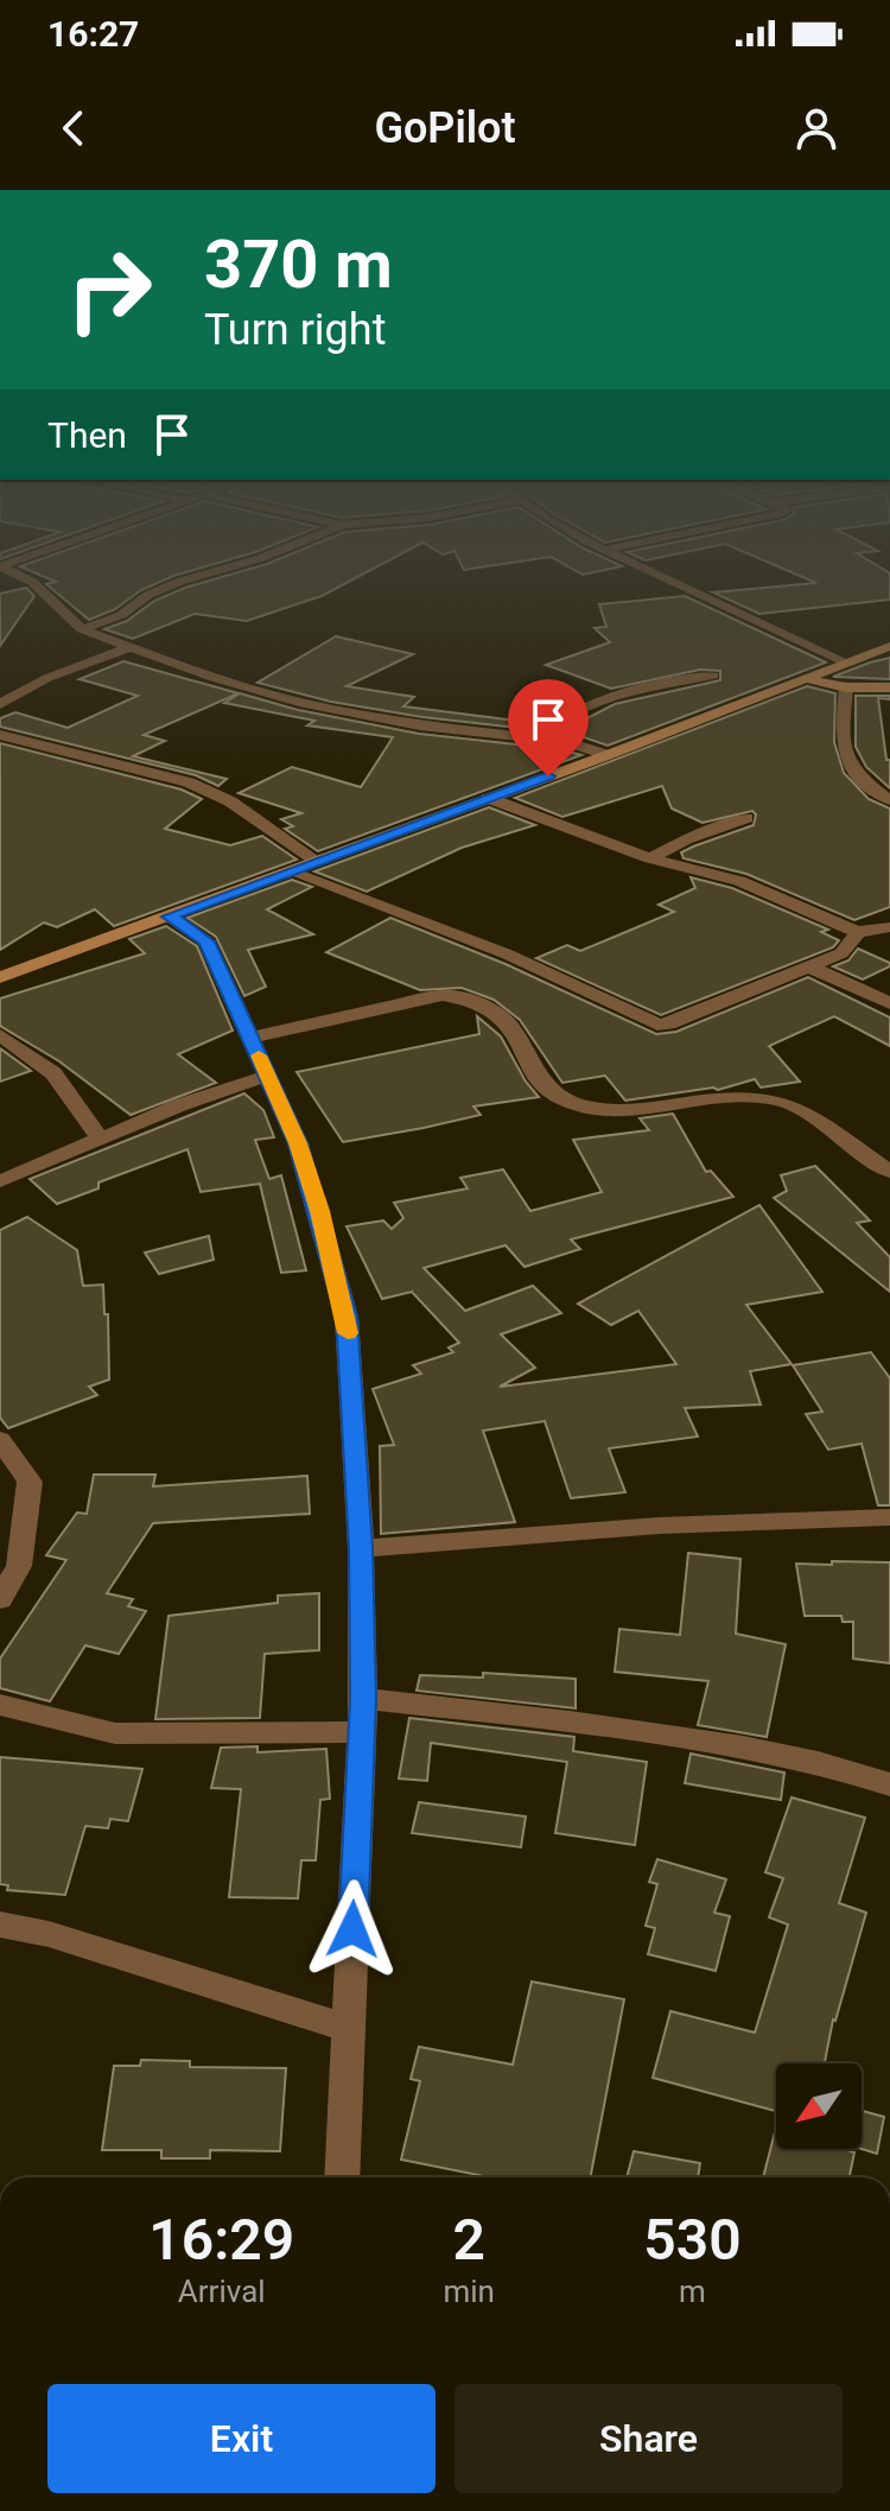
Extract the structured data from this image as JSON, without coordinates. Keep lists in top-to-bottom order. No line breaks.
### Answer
{"north":"bottom left","page":{"status":"16:27","header":"GoPilot","turn":["370 m","Turn right"],"then":"Then","eta":["16:29","Arrival","2","min","530","m"],"buttons":["Exit","Share"]}}
